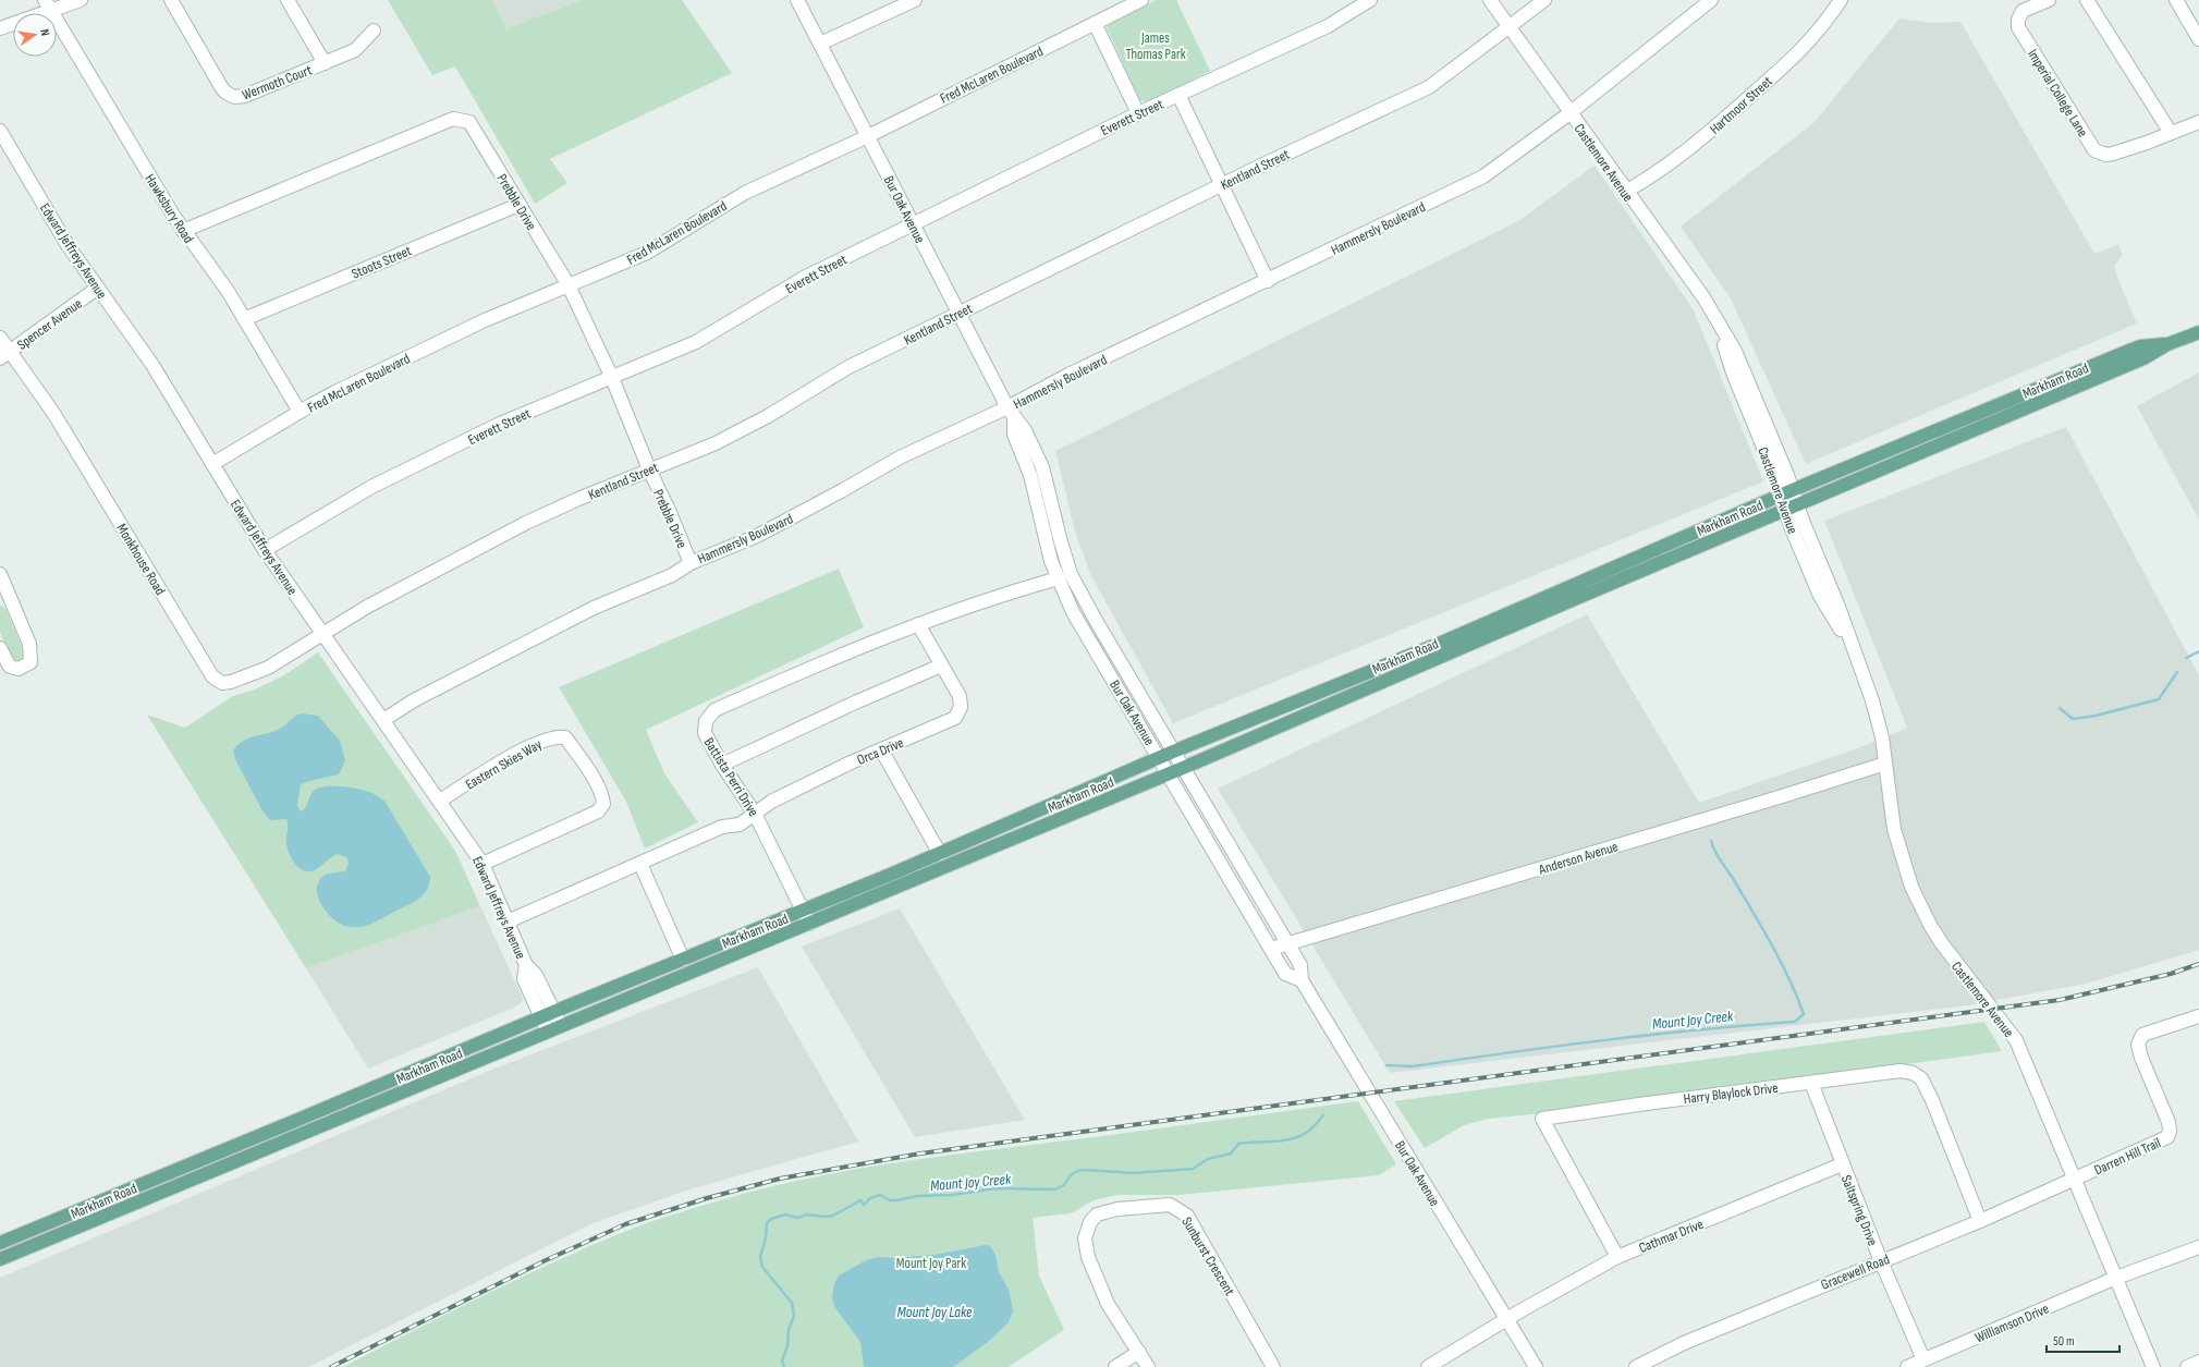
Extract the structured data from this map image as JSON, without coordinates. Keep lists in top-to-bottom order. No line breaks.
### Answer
{"streets":{"main road":["Markham Road"],"street":["Fred McLaren Boulevard","Wermoth Court","Imperial College Lane","Hartmoor Street","Everett Street","Castlemore Avenue","Kentland Street","Prebble Drive","Hawksbury Road","Bur Oak Avenue","Hammersly Boulevard","Edward Jeffreys Avenue","Stoots Street","Spencer Avenue","Monkhouse Road","Orca Drive","Eastern Skies Way","Battista Perri Drive","Anderson Avenue","Harry Blaylock Drive","Darren Hill Trail","Saltspring Drive","Cathmar Drive","Sunburst Crescent","Gracewell Road","Williamson Drive"]},"crossings":[["Fred McLaren Boulevard","Prebble Drive"],["Fred McLaren Boulevard","Hawksbury Road"],["Fred McLaren Boulevard","Bur Oak Avenue"],["Fred McLaren Boulevard","Edward Jeffreys Avenue"],["Hartmoor Street","Castlemore Avenue"],["Everett Street","Prebble Drive"],["Everett Street","Bur Oak Avenue"],["Everett Street","Edward Jeffreys Avenue"],["Castlemore Avenue","Kentland Street"],["Castlemore Avenue","Hammersly Boulevard"],["Castlemore Avenue","Markham Road"],["Castlemore Avenue","Anderson Avenue"],["Castlemore Avenue","Darren Hill Trail"],["Castlemore Avenue","Gracewell Road"],["Castlemore Avenue","Williamson Drive"],["Kentland Street","Prebble Drive"],["Kentland Street","Bur Oak Avenue"],["Kentland Street","Edward Jeffreys Avenue"],["Kentland Street","Monkhouse Road"],["Prebble Drive","Hawksbury Road"],["Prebble Drive","Hammersly Boulevard"],["Prebble Drive","Stoots Street"],["Hawksbury Road","Stoots Street"],["Bur Oak Avenue","Hammersly Boulevard"],["Bur Oak Avenue","Markham Road"],["Bur Oak Avenue","Battista Perri Drive"],["Bur Oak Avenue","Anderson Avenue"],["Bur Oak Avenue","Cathmar Drive"],["Hammersly Boulevard","Edward Jeffreys Avenue"],["Edward Jeffreys Avenue","Spencer Avenue"],["Edward Jeffreys Avenue","Markham Road"],["Edward Jeffreys Avenue","Monkhouse Road"],["Edward Jeffreys Avenue","Orca Drive"],["Edward Jeffreys Avenue","Eastern Skies Way"],["Spencer Avenue","Monkhouse Road"],["Markham Road","Battista Perri Drive"],["Orca Drive","Battista Perri Drive"],["Harry Blaylock Drive","Saltspring Drive"],["Harry Blaylock Drive","Cathmar Drive"],["Harry Blaylock Drive","Gracewell Road"],["Darren Hill Trail","Gracewell Road"],["Saltspring Drive","Cathmar Drive"],["Saltspring Drive","Gracewell Road"],["Saltspring Drive","Williamson Drive"]],"water":["Mount Joy Creek","Mount Joy Lake"],"parks":["James Thomas Park","Mount Joy Park"],"scale_bar":"50 m","north":"right"}
